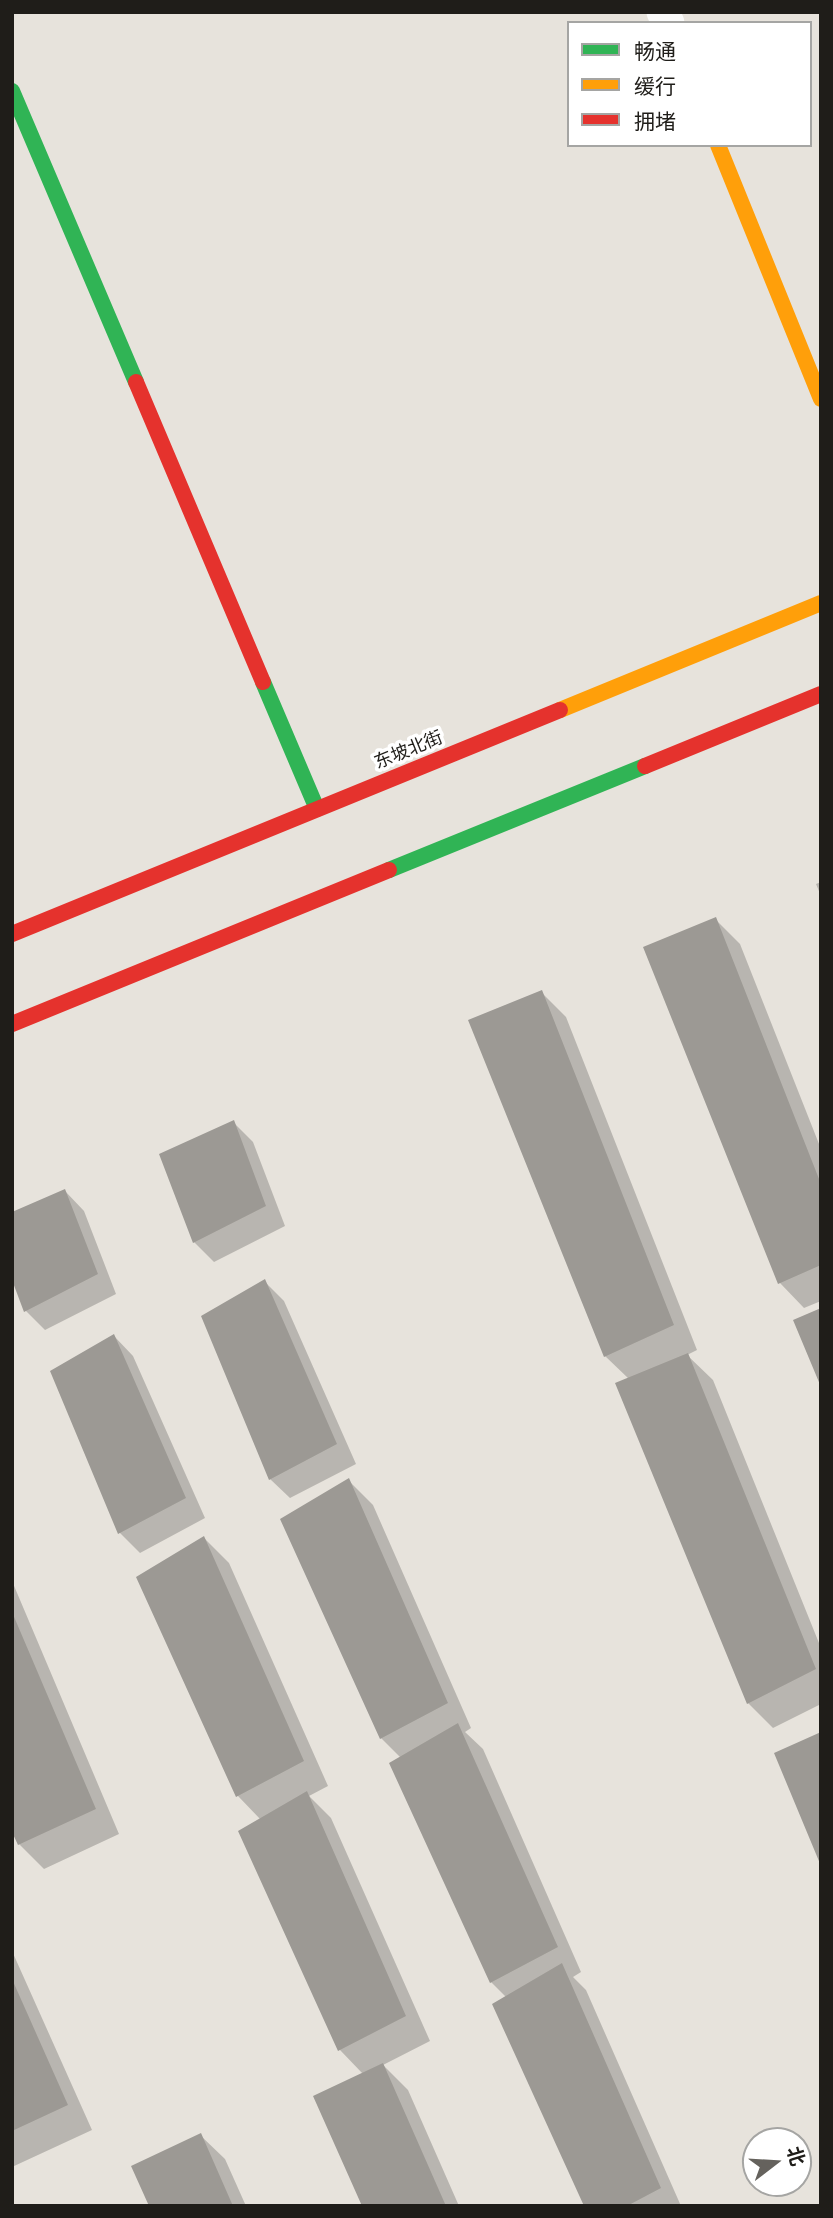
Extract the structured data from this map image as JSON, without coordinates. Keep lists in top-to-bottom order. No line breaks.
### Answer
{"streets":{"main road":["东坡北街"]},"legend":["畅通","缓行","拥堵"],"north":"right"}
